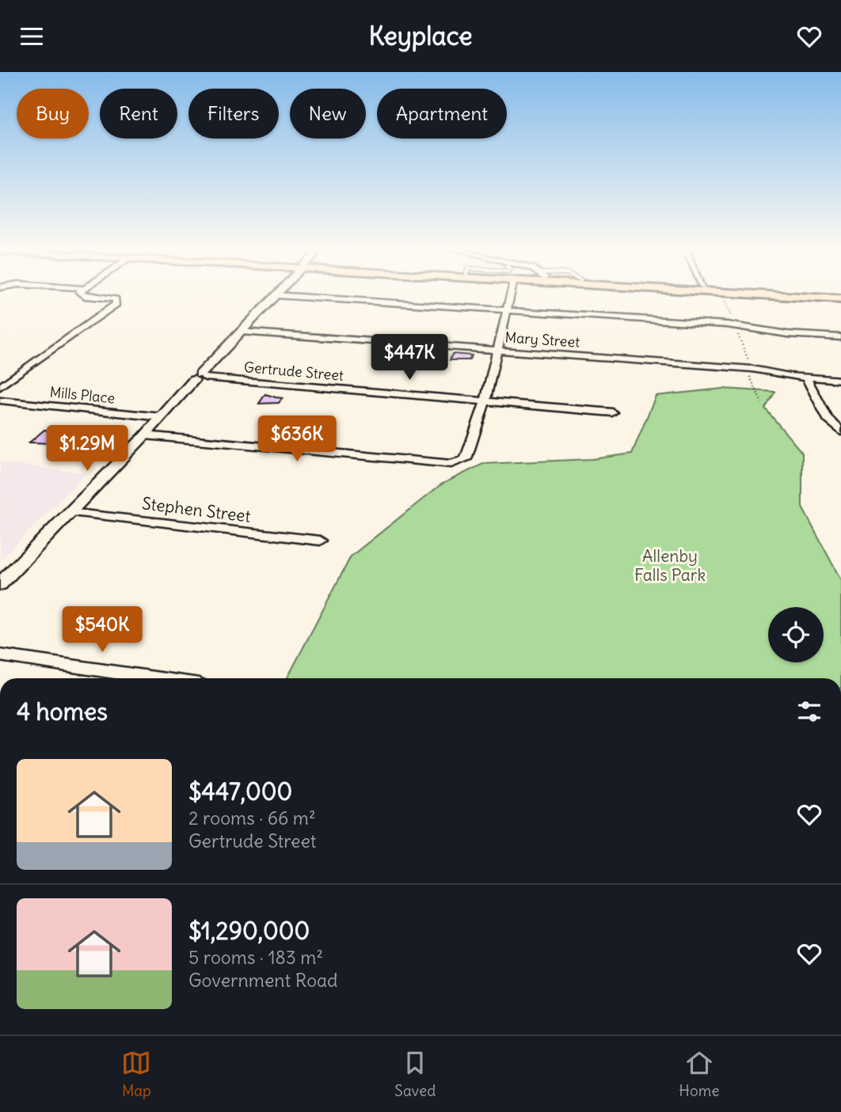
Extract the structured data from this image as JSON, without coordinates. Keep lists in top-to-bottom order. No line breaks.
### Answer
{"streets":{"street":["Mary Street","Gertrude Street","Mills Place","Stephen Street"]},"parks":["Allenby Falls Park"],"page":{"header":"Keyplace","chip":["Buy","Rent","Filters","New","Apartment"],"price":["$447K","$636K","$1.29M","$540K"],"heading":"4 homes","list":[{"name":"$447,000","note":"2 rooms · 66 m² · Gertrude Street"},{"name":"$1,290,000","note":"5 rooms · 183 m² · Government Road"}],"tabs":["Map","Saved","Home"]}}
